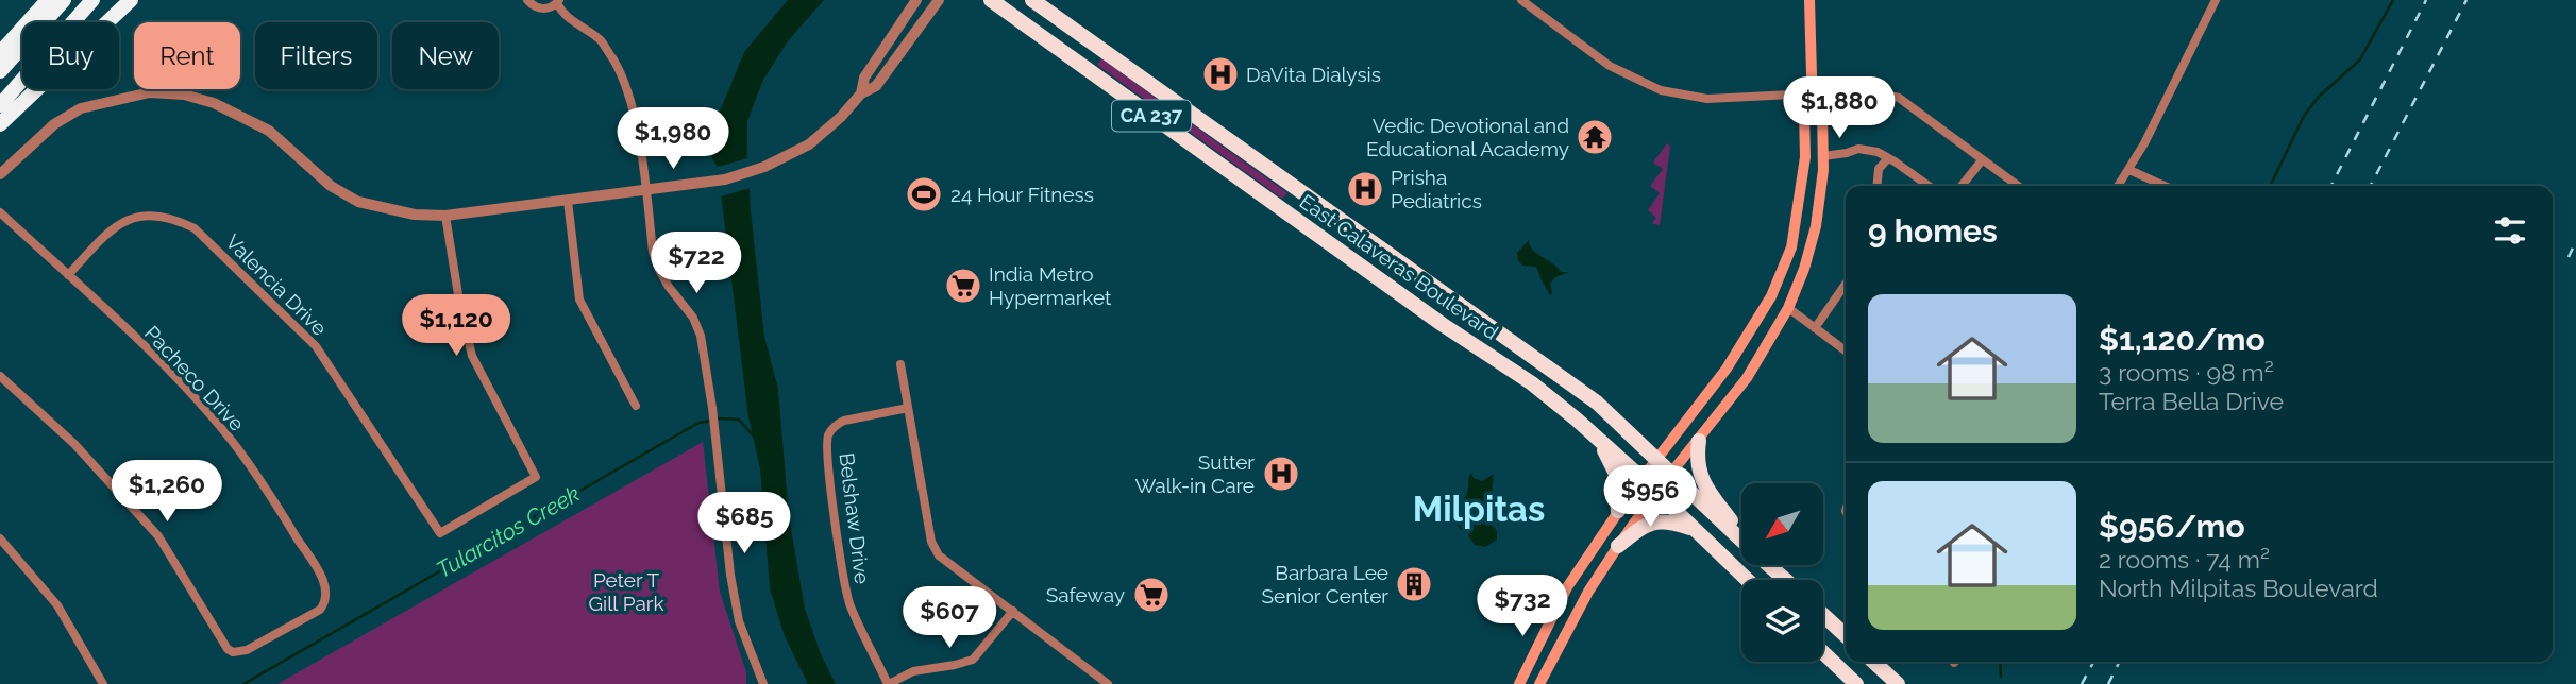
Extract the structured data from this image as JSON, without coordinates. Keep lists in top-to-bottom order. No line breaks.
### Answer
{"streets":{"highway":["CA 237","East Calaveras Boulevard"],"street":["Valencia Drive","Pacheco Drive","Belshaw Drive"]},"crossings":[["Valencia Drive","Pacheco Drive"]],"districts":["Milpitas"],"water":["Tularcitos Creek"],"parks":["Peter T Gill Park"],"places":{"hospital":["DaVita Dialysis","Prisha Pediatrics","Sutter Walk-in Care"],"temple":["Vedic Devotional and Educational Academy"],"sports":["24 Hour Fitness"],"supermarket":["India Metro Hypermarket","Safeway"],"building":["Barbara Lee Senior Center"]},"north":"bottom left","page":{"chip":["Buy","Rent","Filters","New"],"price":["$1,880","$1,980","$722","$1,120","$1,260","$956","$685","$732","$607"],"heading":"9 homes","list":[{"name":"$1,120/mo","note":"3 rooms · 98 m² · Terra Bella Drive"},{"name":"$956/mo","note":"2 rooms · 74 m² · North Milpitas Boulevard"}]}}
